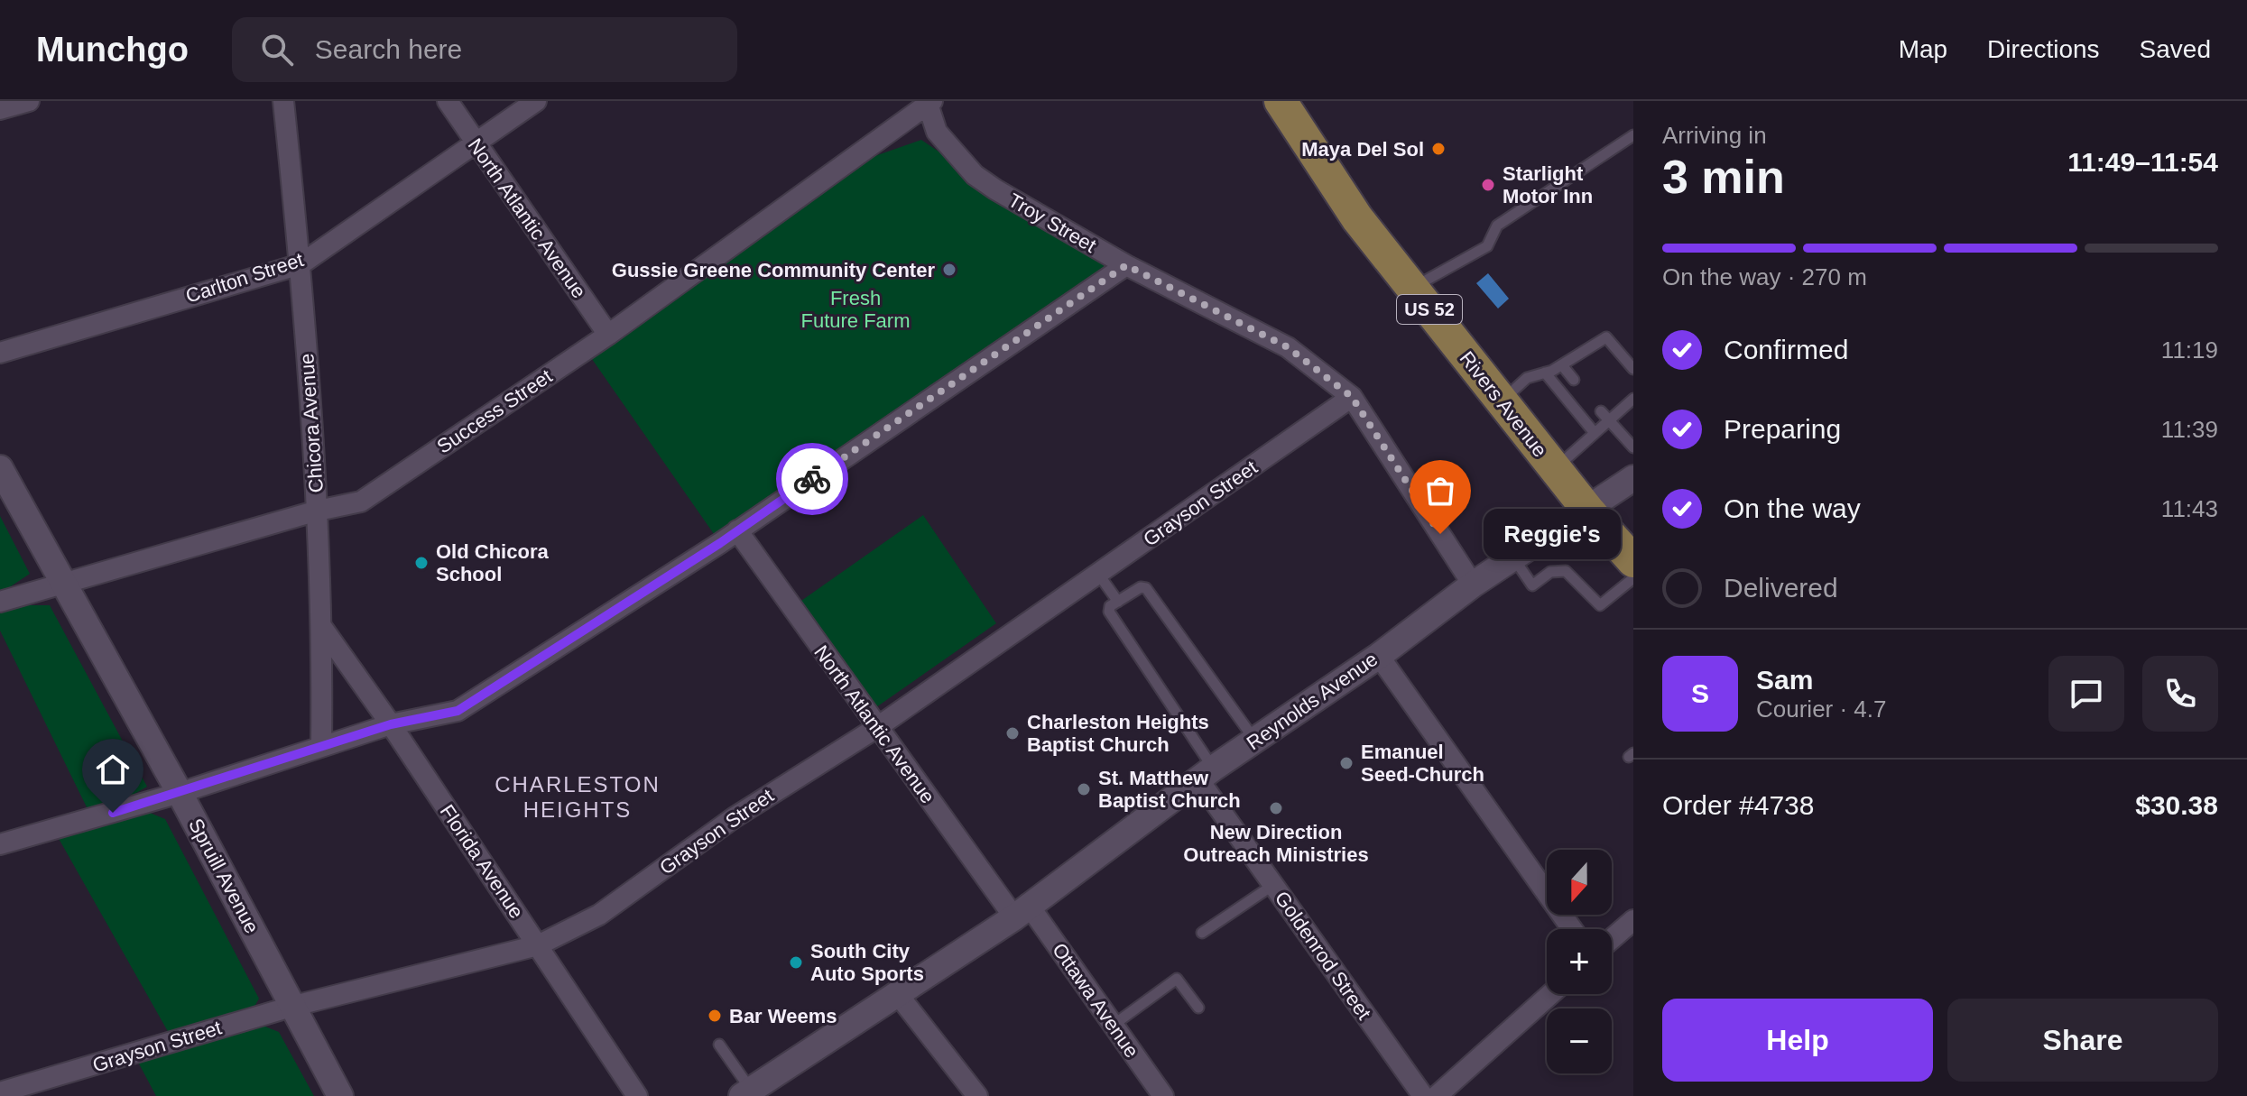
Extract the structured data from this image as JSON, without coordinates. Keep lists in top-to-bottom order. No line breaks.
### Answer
{"streets":{"main road":["US 52","Rivers Avenue"],"street":["North Atlantic Avenue","Troy Street","Carlton Street","Success Street","Chicora Avenue","Grayson Street","Reynolds Avenue","Florida Avenue","Spruill Avenue","Goldenrod Street","Ottawa Avenue"]},"crossings":[["North Atlantic Avenue","Carlton Street"],["North Atlantic Avenue","Success Street"],["North Atlantic Avenue","Grayson Street"],["North Atlantic Avenue","Reynolds Avenue"],["North Atlantic Avenue","Ottawa Avenue"],["Troy Street","Success Street"],["Troy Street","Grayson Street"],["Troy Street","Reynolds Avenue"],["Carlton Street","Chicora Avenue"],["Rivers Avenue","Reynolds Avenue"],["Success Street","Chicora Avenue"],["Success Street","Spruill Avenue"],["Chicora Avenue","Florida Avenue"],["Grayson Street","Florida Avenue"],["Grayson Street","Spruill Avenue"],["Reynolds Avenue","Goldenrod Street"],["Reynolds Avenue","Ottawa Avenue"]],"districts":["CHARLESTON HEIGHTS"],"parks":["Fresh Future Farm"],"places":["Maya Del Sol","Starlight Motor Inn","Gussie Greene Community Center","Reggie's","Old Chicora School","Charleston Heights Baptist Church","Emanuel Seed-Church","St. Matthew Baptist Church","New Direction Outreach Ministries","South City Auto Sports","Bar Weems"],"north":"bottom","page":{"header":"Munchgo","search":"Search here","nav":["Map","Directions","Saved"],"heading":["3 min","Arriving in","11:49–11:54"],"panel":["Sam","Courier · 4.7","Order #4738","$30.38"],"bar":"On the way · 270 m","list":[["Confirmed","11:19"],["Preparing","11:39"],["On the way","11:43"],"Delivered"],"bubble":"Reggie's","round":"S","map_buttons":["+","−"],"buttons":["Help","Share"]}}
